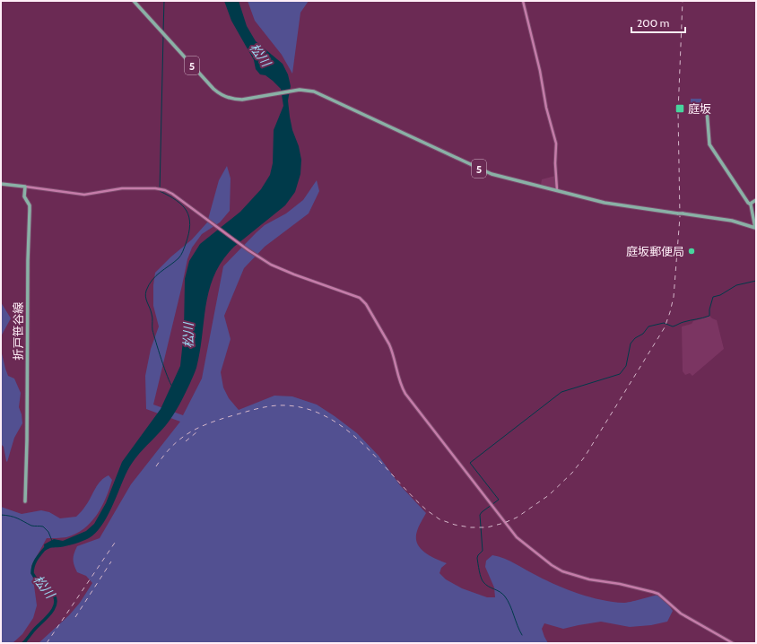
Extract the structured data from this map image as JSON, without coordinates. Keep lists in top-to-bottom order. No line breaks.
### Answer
{"streets":{"main road":["5","折戸笹谷線"]},"water":["松川"],"places":{"transit":["庭坂"],"other":["庭坂郵便局"]},"scale_bar":"200 m"}
